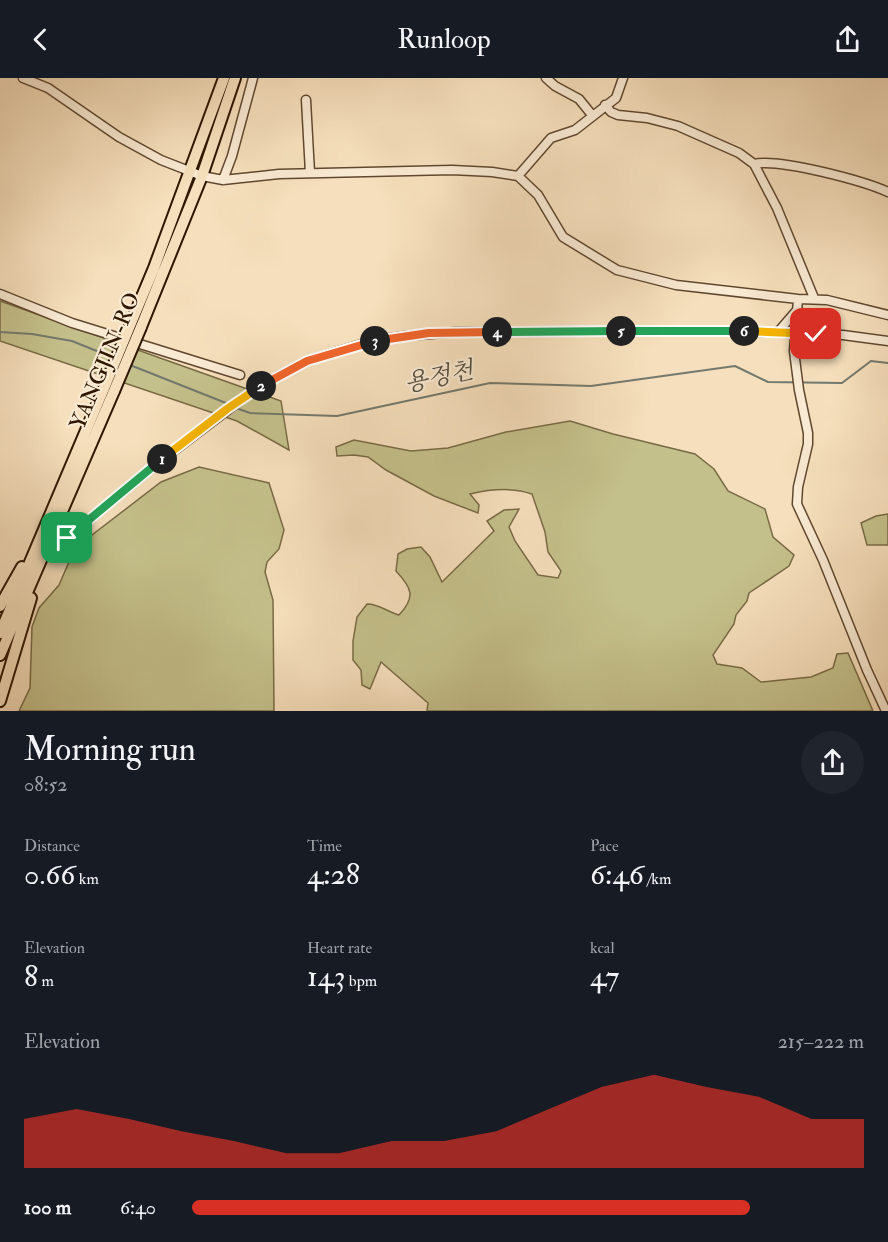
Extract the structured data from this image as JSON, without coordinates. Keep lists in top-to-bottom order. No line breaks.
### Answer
{"streets":{"main road":["YANGJIN-RO"]},"water":["용정천"],"page":{"header":"Runloop","pins":["5","6","4","3","2","1"],"heading":["Morning run","08:52"],"stats":[["Distance","0.66 km"],["Time","4:28"],["Pace","6:46 /km"],["Elevation","8 m"],["Heart rate","143 bpm"],["kcal","47"]],"chart":["Elevation","215–222 m"],"list":[{"name":"100 m","note":"6:40"}]}}
